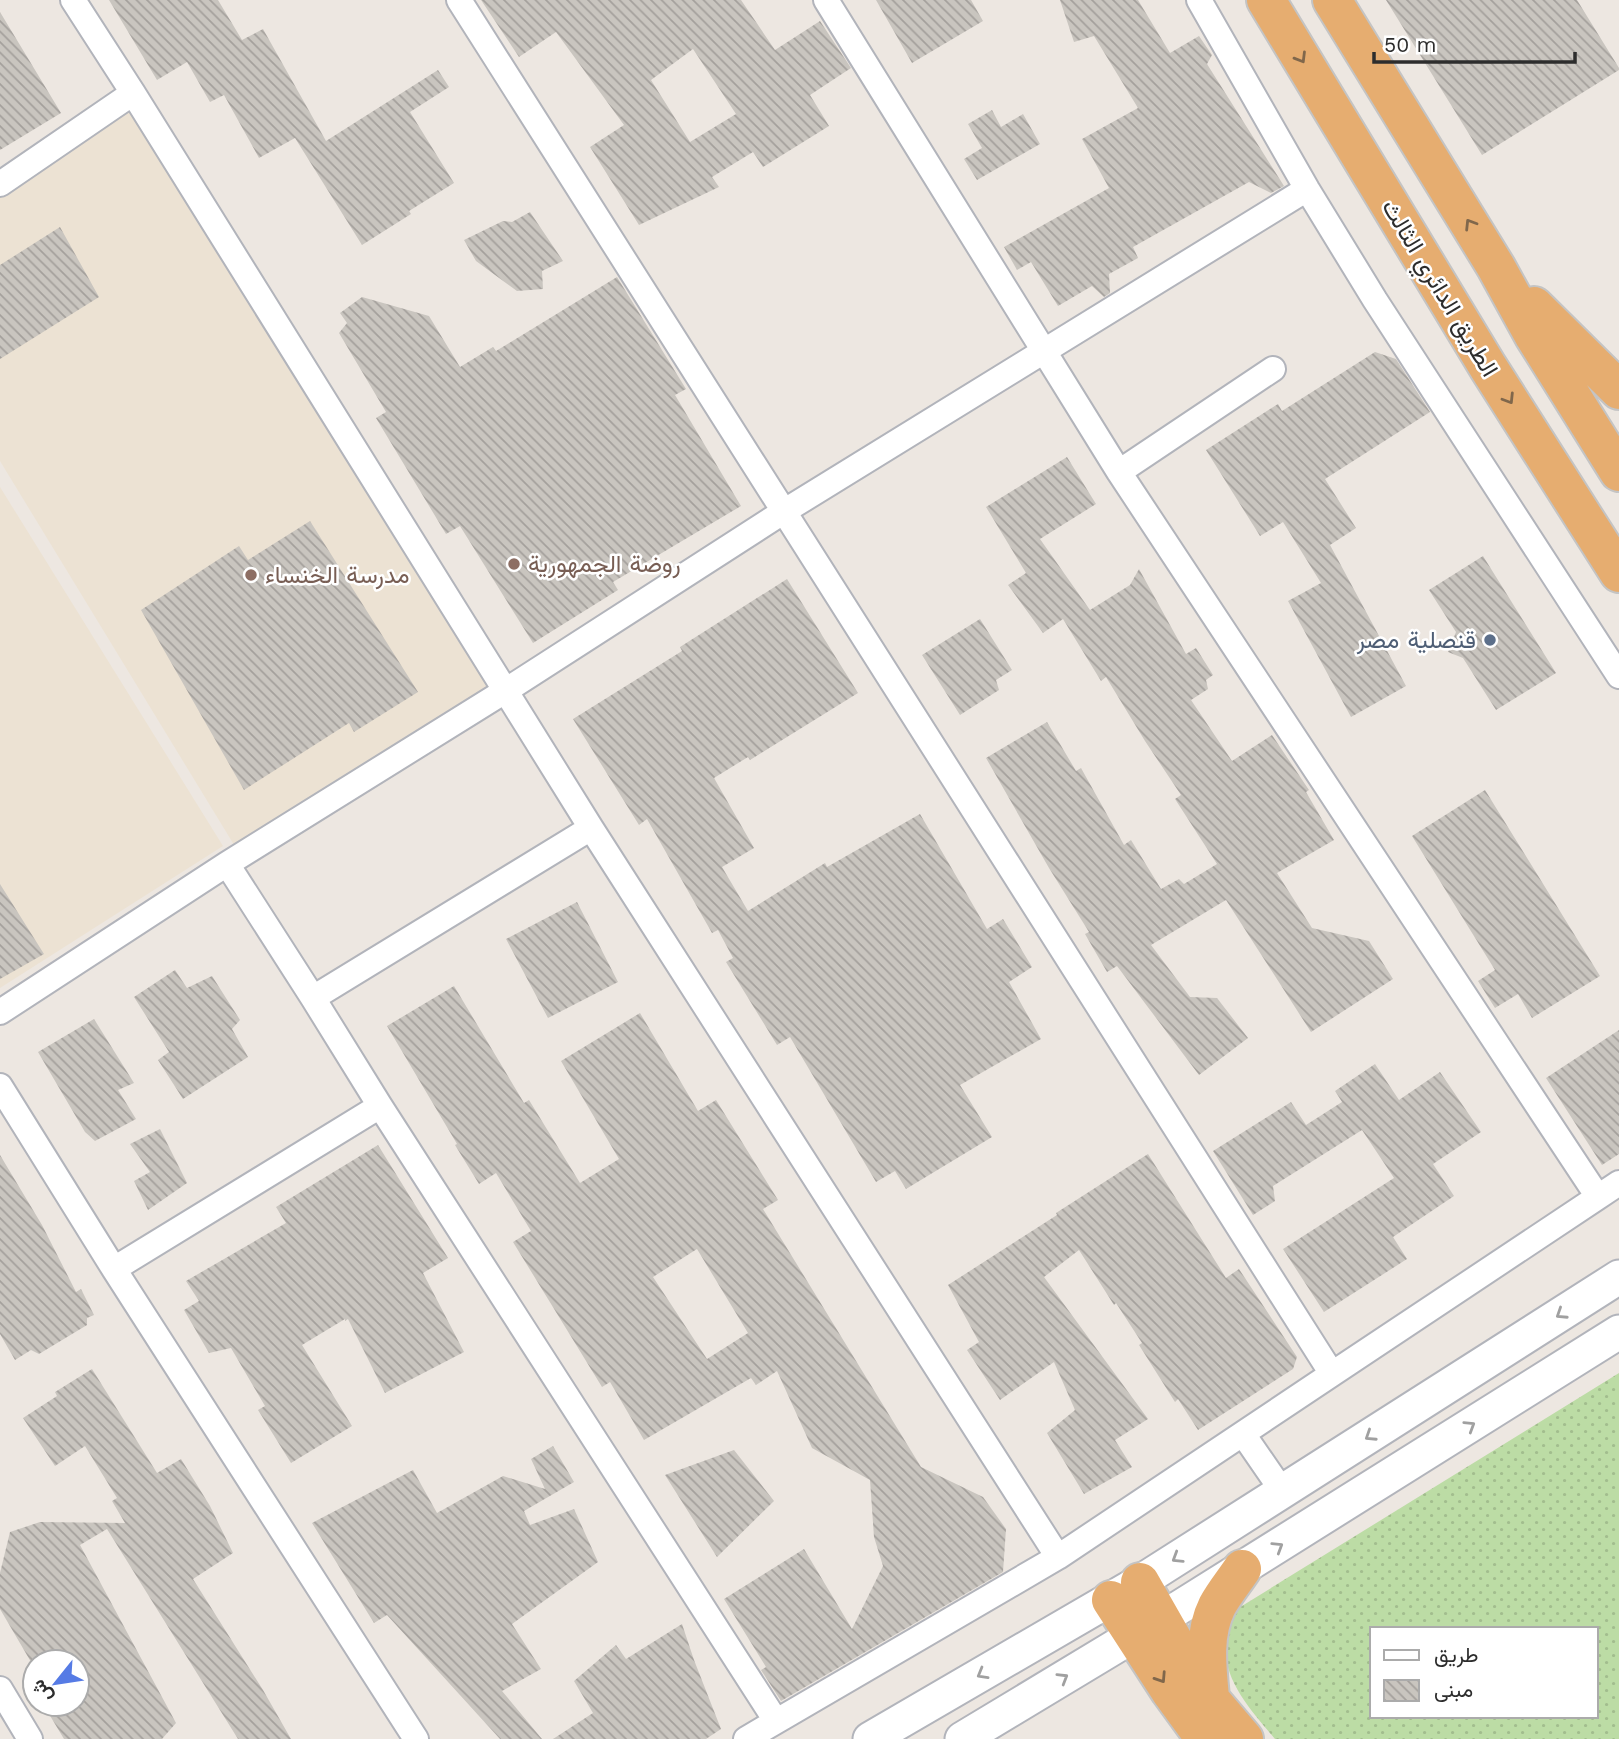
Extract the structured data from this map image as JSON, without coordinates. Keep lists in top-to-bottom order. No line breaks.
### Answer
{"streets":{"highway":["الطريق الدائري الثالث"]},"places":["روضة الجمهورية","مدرسة الخنساء","قنصلية مصر"],"legend":["طريق","مبنى"],"scale_bar":"50 m","north":"bottom left"}
